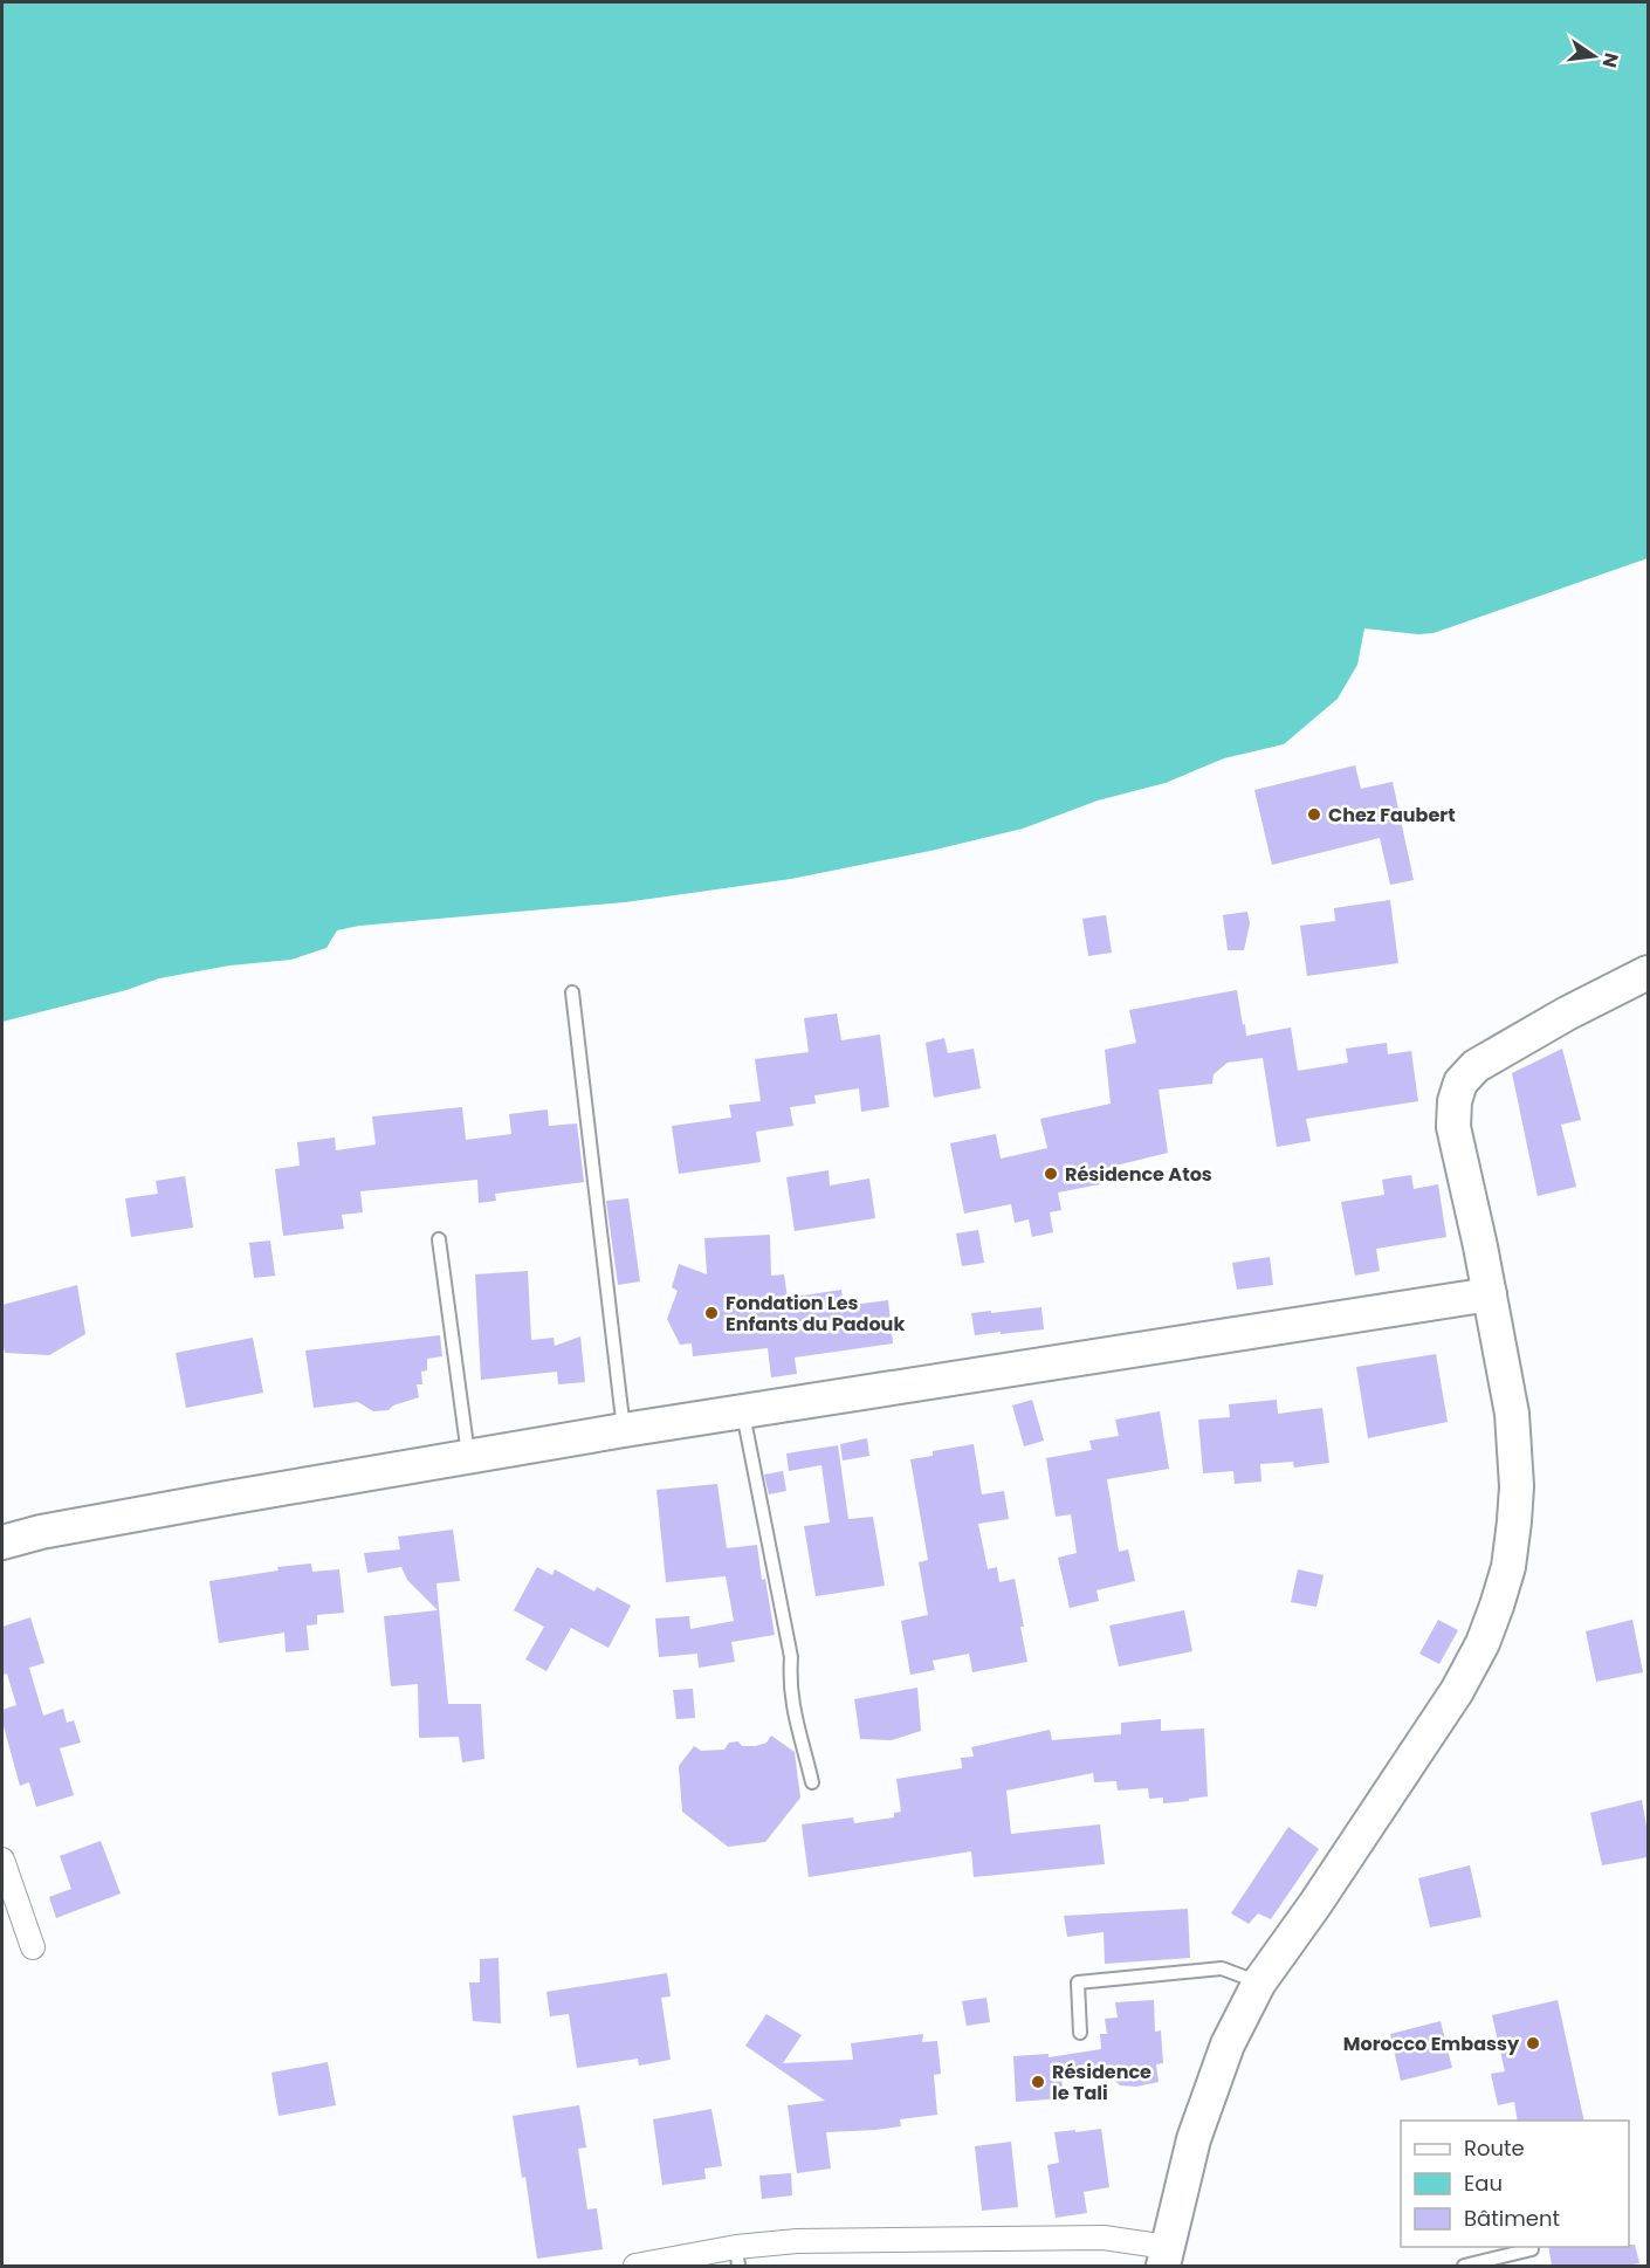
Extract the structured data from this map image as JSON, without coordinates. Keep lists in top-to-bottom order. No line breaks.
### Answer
{"places":["Chez Faubert","Résidence Atos","Fondation Les Enfants du Padouk","Morocco Embassy","Résidence le Tali"],"legend":["Route","Eau","Bâtiment"],"north":"right"}
